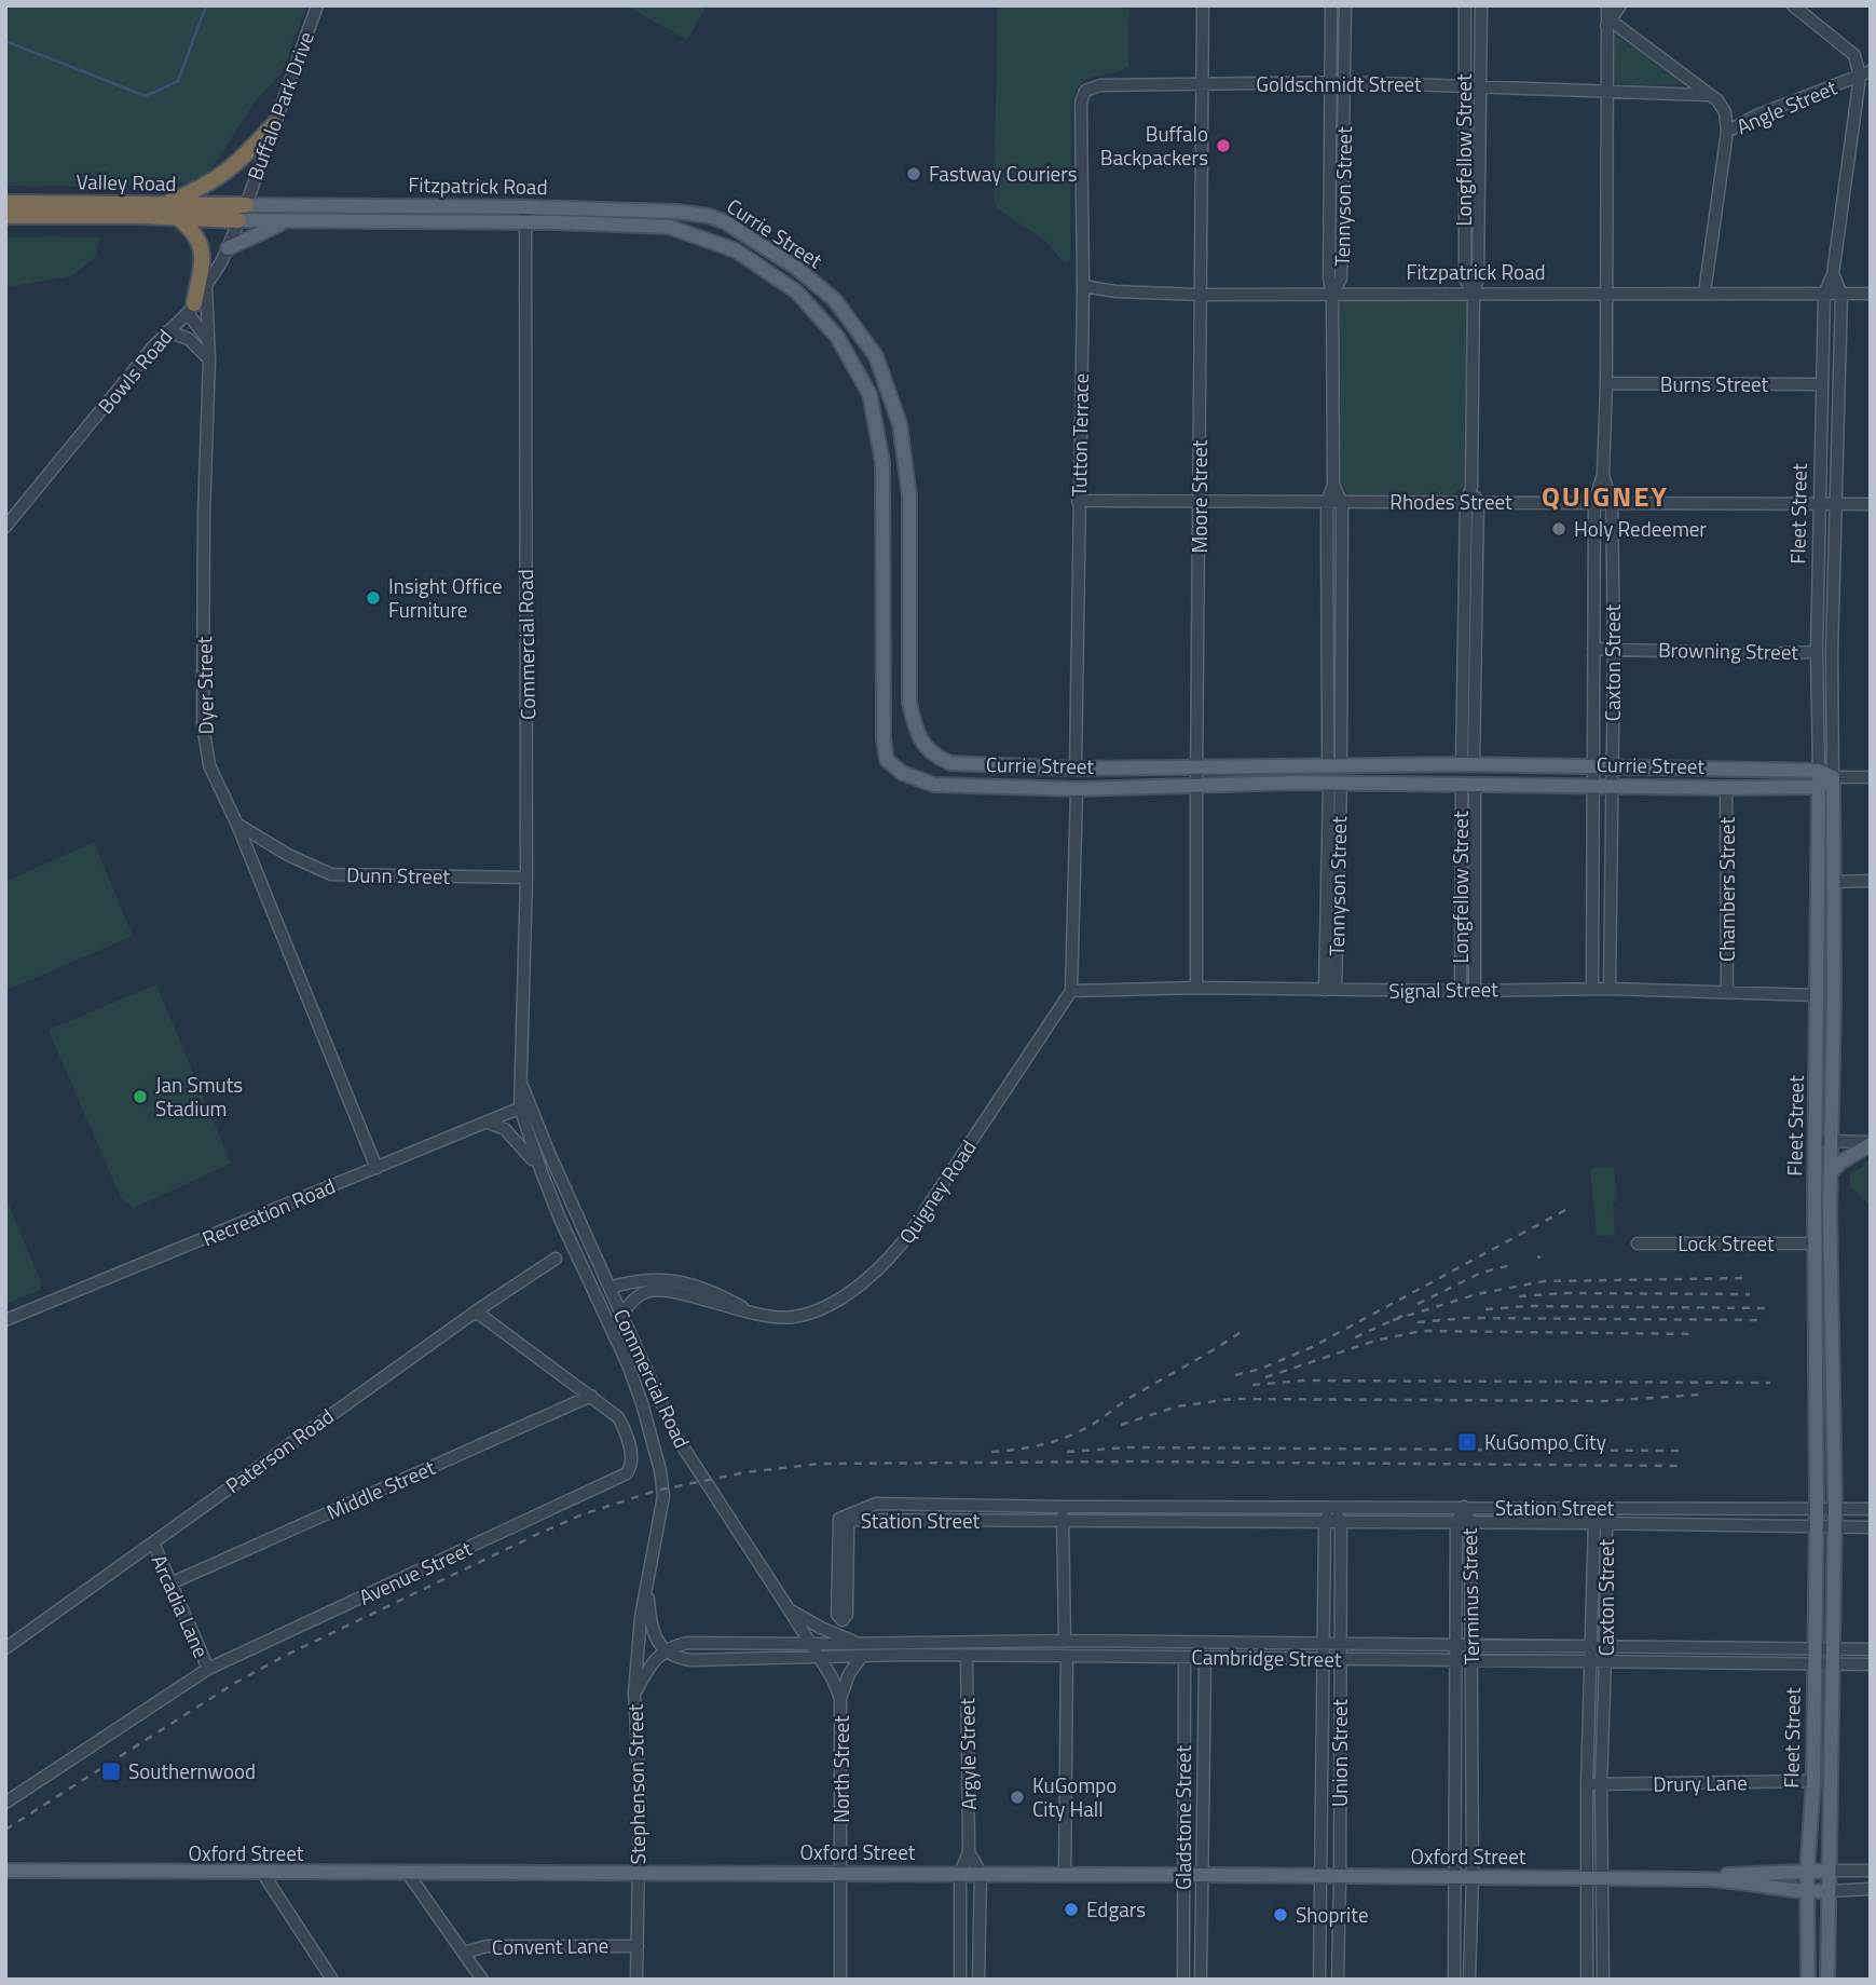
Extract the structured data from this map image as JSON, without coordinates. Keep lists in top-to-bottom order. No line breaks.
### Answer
{"streets":{"highway":["Valley Road"],"main road":["Fitzpatrick Road","Currie Street","Fleet Street","Oxford Street"],"street":["Goldschmidt Street","Buffalo Park Drive","Angle Street","Longfellow Street","Tennyson Street","Bowls Road","Burns Street","Tutton Terrace","Moore Street","Rhodes Street","Commercial Road","Browning Street","Caxton Street","Dyer Street","Dunn Street","Chambers Street","Signal Street","Quigney Road","Recreation Road","Lock Street","Paterson Road","Middle Street","Station Street","Avenue Street","Terminus Street","Arcadia Lane","Cambridge Street","Union Street","Argyle Street","North Street","Drury Lane","Stephenson Street","Gladstone Street","Convent Lane"]},"crossings":[["Goldschmidt Street","Longfellow Street"],["Goldschmidt Street","Tennyson Street"],["Goldschmidt Street","Tutton Terrace"],["Goldschmidt Street","Moore Street"],["Goldschmidt Street","Caxton Street"],["Buffalo Park Drive","Valley Road"],["Buffalo Park Drive","Fitzpatrick Road"],["Buffalo Park Drive","Bowls Road"],["Angle Street","Fitzpatrick Road"],["Angle Street","Fleet Street"],["Longfellow Street","Fitzpatrick Road"],["Longfellow Street","Currie Street"],["Longfellow Street","Rhodes Street"],["Longfellow Street","Signal Street"],["Valley Road","Fitzpatrick Road"],["Valley Road","Bowls Road"],["Fitzpatrick Road","Tennyson Street"],["Fitzpatrick Road","Currie Street"],["Fitzpatrick Road","Bowls Road"],["Fitzpatrick Road","Tutton Terrace"],["Fitzpatrick Road","Moore Street"],["Fitzpatrick Road","Fleet Street"],["Fitzpatrick Road","Commercial Road"],["Fitzpatrick Road","Caxton Street"],["Tennyson Street","Currie Street"],["Tennyson Street","Rhodes Street"],["Tennyson Street","Signal Street"],["Currie Street","Tutton Terrace"],["Currie Street","Moore Street"],["Currie Street","Fleet Street"],["Currie Street","Caxton Street"],["Currie Street","Chambers Street"],["Bowls Road","Dyer Street"],["Burns Street","Fleet Street"],["Burns Street","Caxton Street"],["Tutton Terrace","Rhodes Street"],["Moore Street","Rhodes Street"],["Moore Street","Signal Street"],["Rhodes Street","Fleet Street"],["Rhodes Street","Caxton Street"],["Fleet Street","Browning Street"],["Fleet Street","Signal Street"],["Fleet Street","Lock Street"],["Fleet Street","Station Street"],["Fleet Street","Cambridge Street"],["Fleet Street","Drury Lane"],["Fleet Street","Oxford Street"],["Commercial Road","Dunn Street"],["Commercial Road","Quigney Road"],["Commercial Road","Recreation Road"],["Commercial Road","Cambridge Street"],["Commercial Road","North Street"],["Commercial Road","Stephenson Street"],["Browning Street","Caxton Street"],["Caxton Street","Signal Street"],["Caxton Street","Station Street"],["Caxton Street","Cambridge Street"],["Caxton Street","Drury Lane"],["Caxton Street","Oxford Street"],["Dyer Street","Dunn Street"],["Dyer Street","Recreation Road"],["Chambers Street","Signal Street"],["Signal Street","Quigney Road"],["Paterson Road","Avenue Street"],["Paterson Road","Arcadia Lane"],["Middle Street","Avenue Street"],["Middle Street","Arcadia Lane"],["Station Street","Terminus Street"],["Station Street","Union Street"],["Avenue Street","Arcadia Lane"],["Terminus Street","Cambridge Street"],["Terminus Street","Oxford Street"],["Cambridge Street","Union Street"],["Cambridge Street","Argyle Street"],["Cambridge Street","North Street"],["Cambridge Street","Gladstone Street"],["Union Street","Oxford Street"],["Argyle Street","Oxford Street"],["North Street","Oxford Street"],["Stephenson Street","Oxford Street"],["Stephenson Street","Convent Lane"],["Gladstone Street","Oxford Street"]],"districts":["QUIGNEY"],"places":{"other":["Buffalo Backpackers","Fastway Couriers","Holy Redeemer","Insight Office Furniture","Jan Smuts Stadium","KuGompo City Hall","Edgars","Shoprite"],"transit":["KuGompo City","Southernwood"]}}
